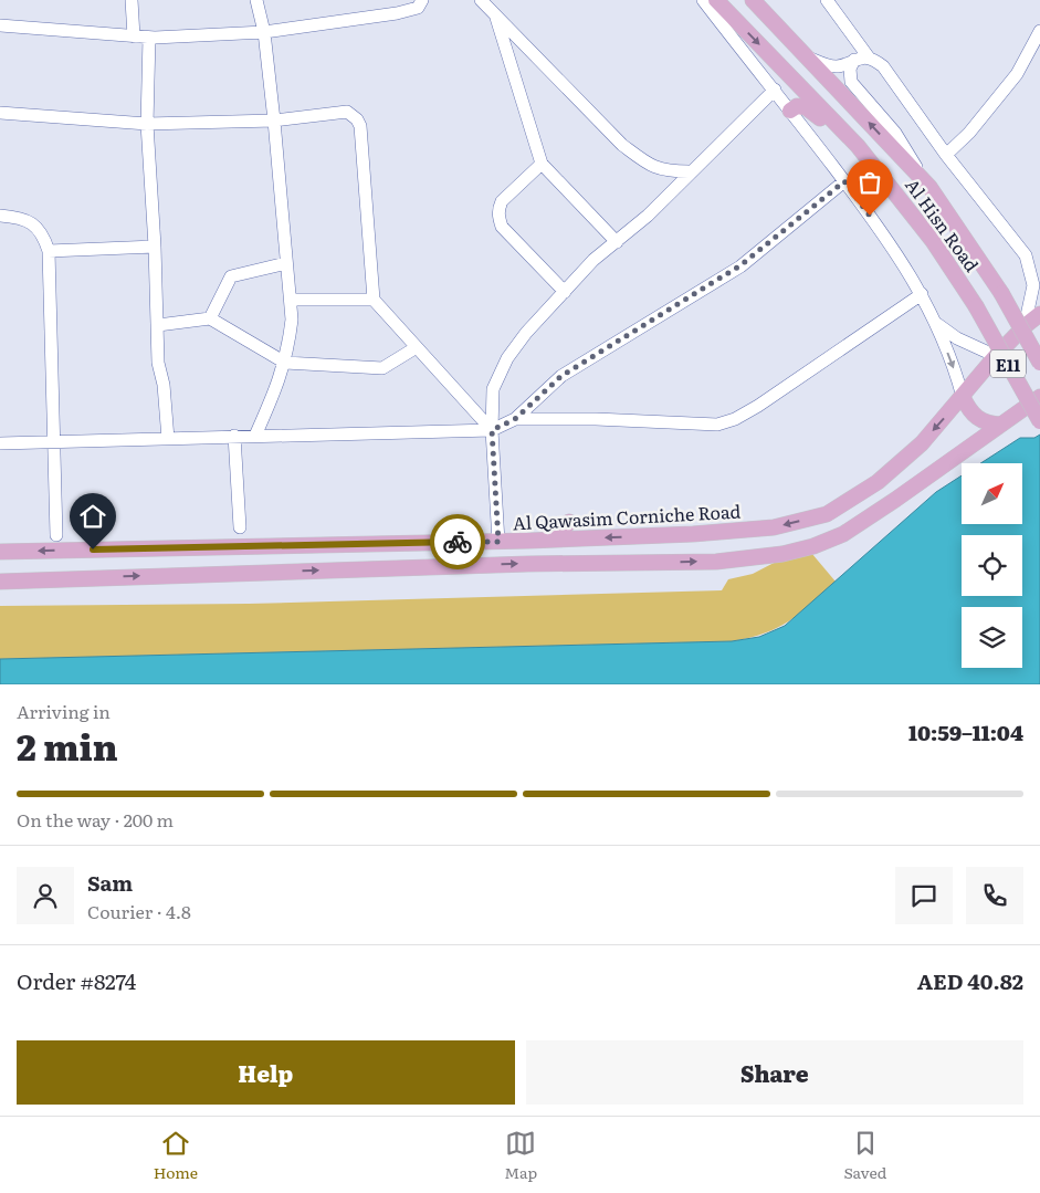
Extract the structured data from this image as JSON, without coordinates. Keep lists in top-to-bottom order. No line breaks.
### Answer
{"streets":{"main road":["Al Hisn Road","E11","Al Qawasim Corniche Road"]},"north":"top right","page":{"heading":["2 min","Arriving in","10:59–11:04"],"panel":["Sam","Courier · 4.8","Order #8274","AED 40.82"],"bar":"On the way · 200 m","buttons":["Help","Share"],"tabs":["Home","Map","Saved"]}}
